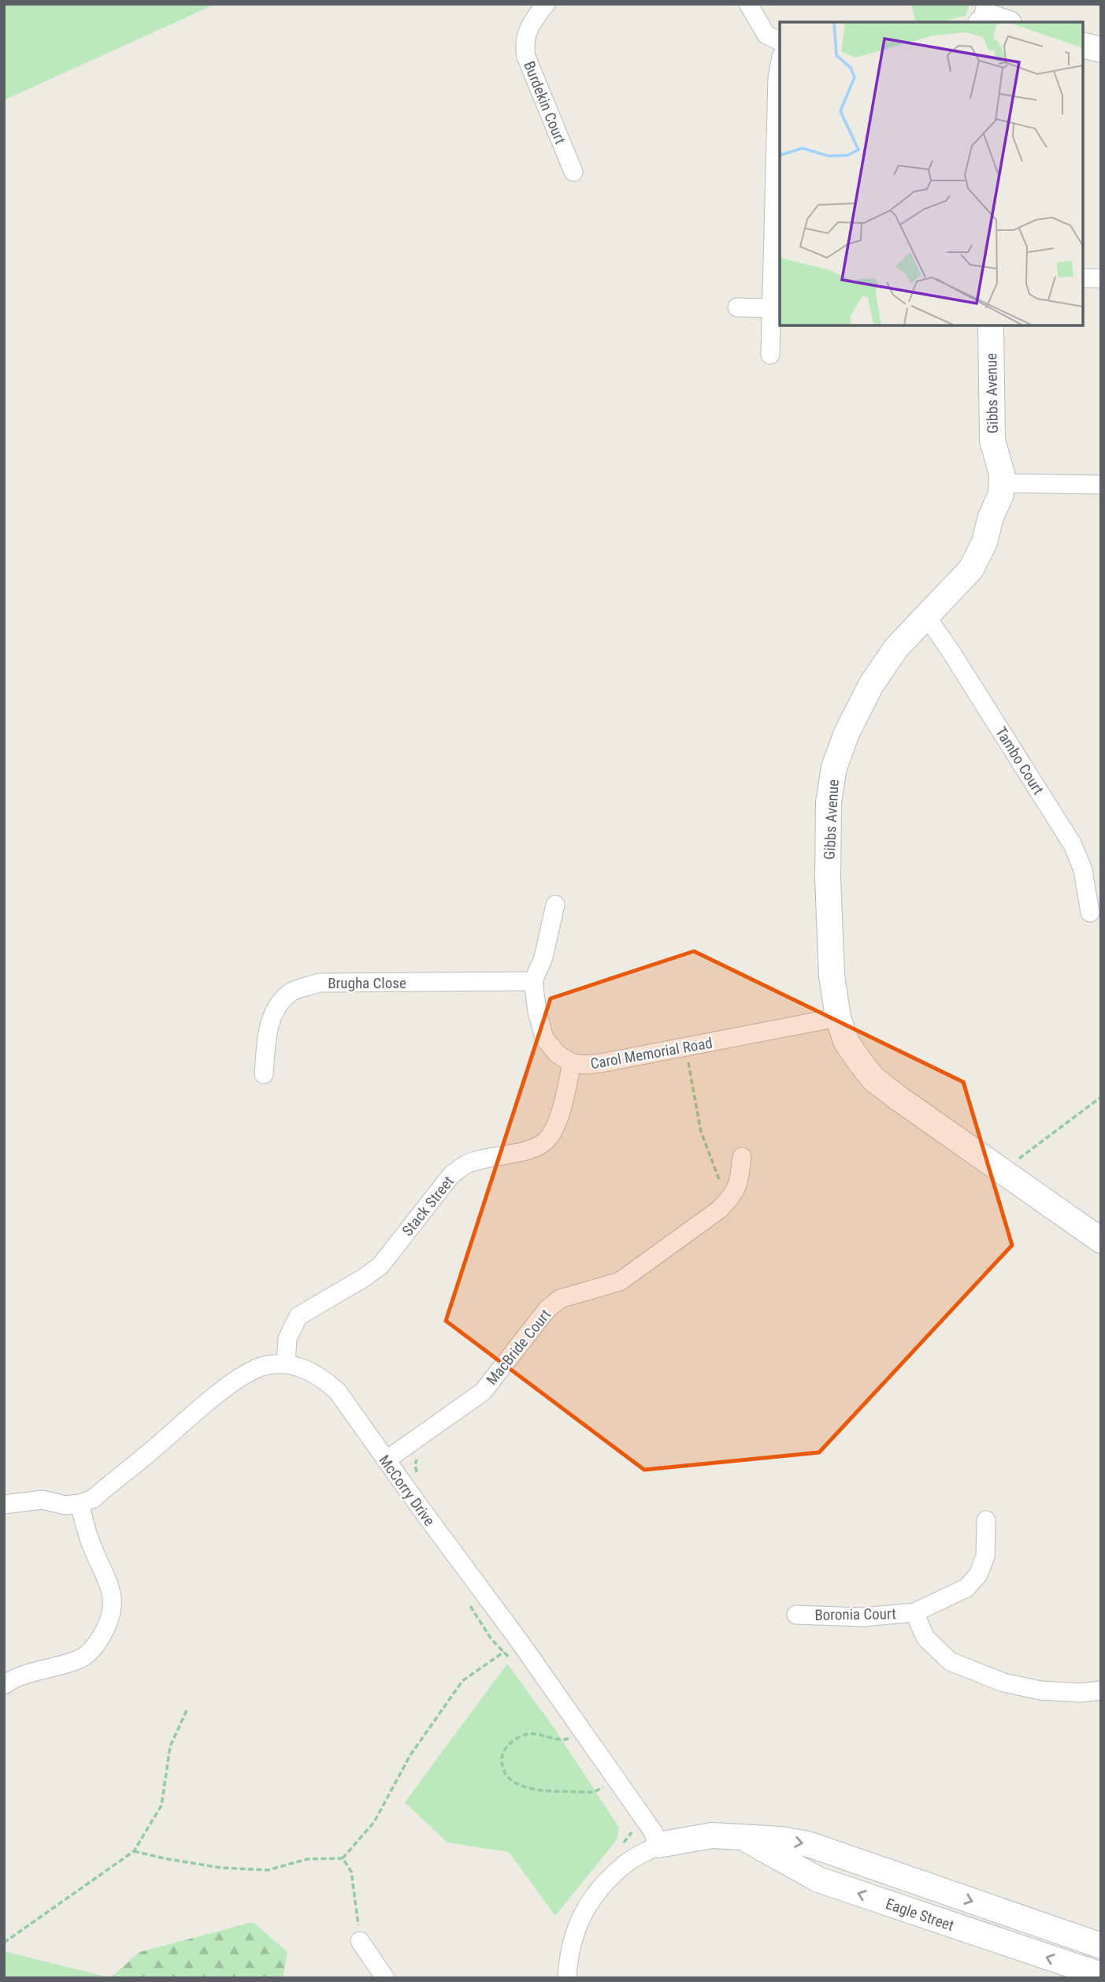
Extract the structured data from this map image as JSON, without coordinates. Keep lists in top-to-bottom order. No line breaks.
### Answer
{"streets":{"street":["Burdekin Court","Gibbs Avenue","Tambo Court","Brugha Close","Carol Memorial Road","Stack Street","MacBride Court","McCorry Drive","Boronia Court","Eagle Street"]},"crossings":[["Gibbs Avenue","Tambo Court"],["Gibbs Avenue","Carol Memorial Road"],["Brugha Close","Carol Memorial Road"],["Carol Memorial Road","Stack Street"],["Stack Street","McCorry Drive"],["MacBride Court","McCorry Drive"],["McCorry Drive","Eagle Street"]]}
